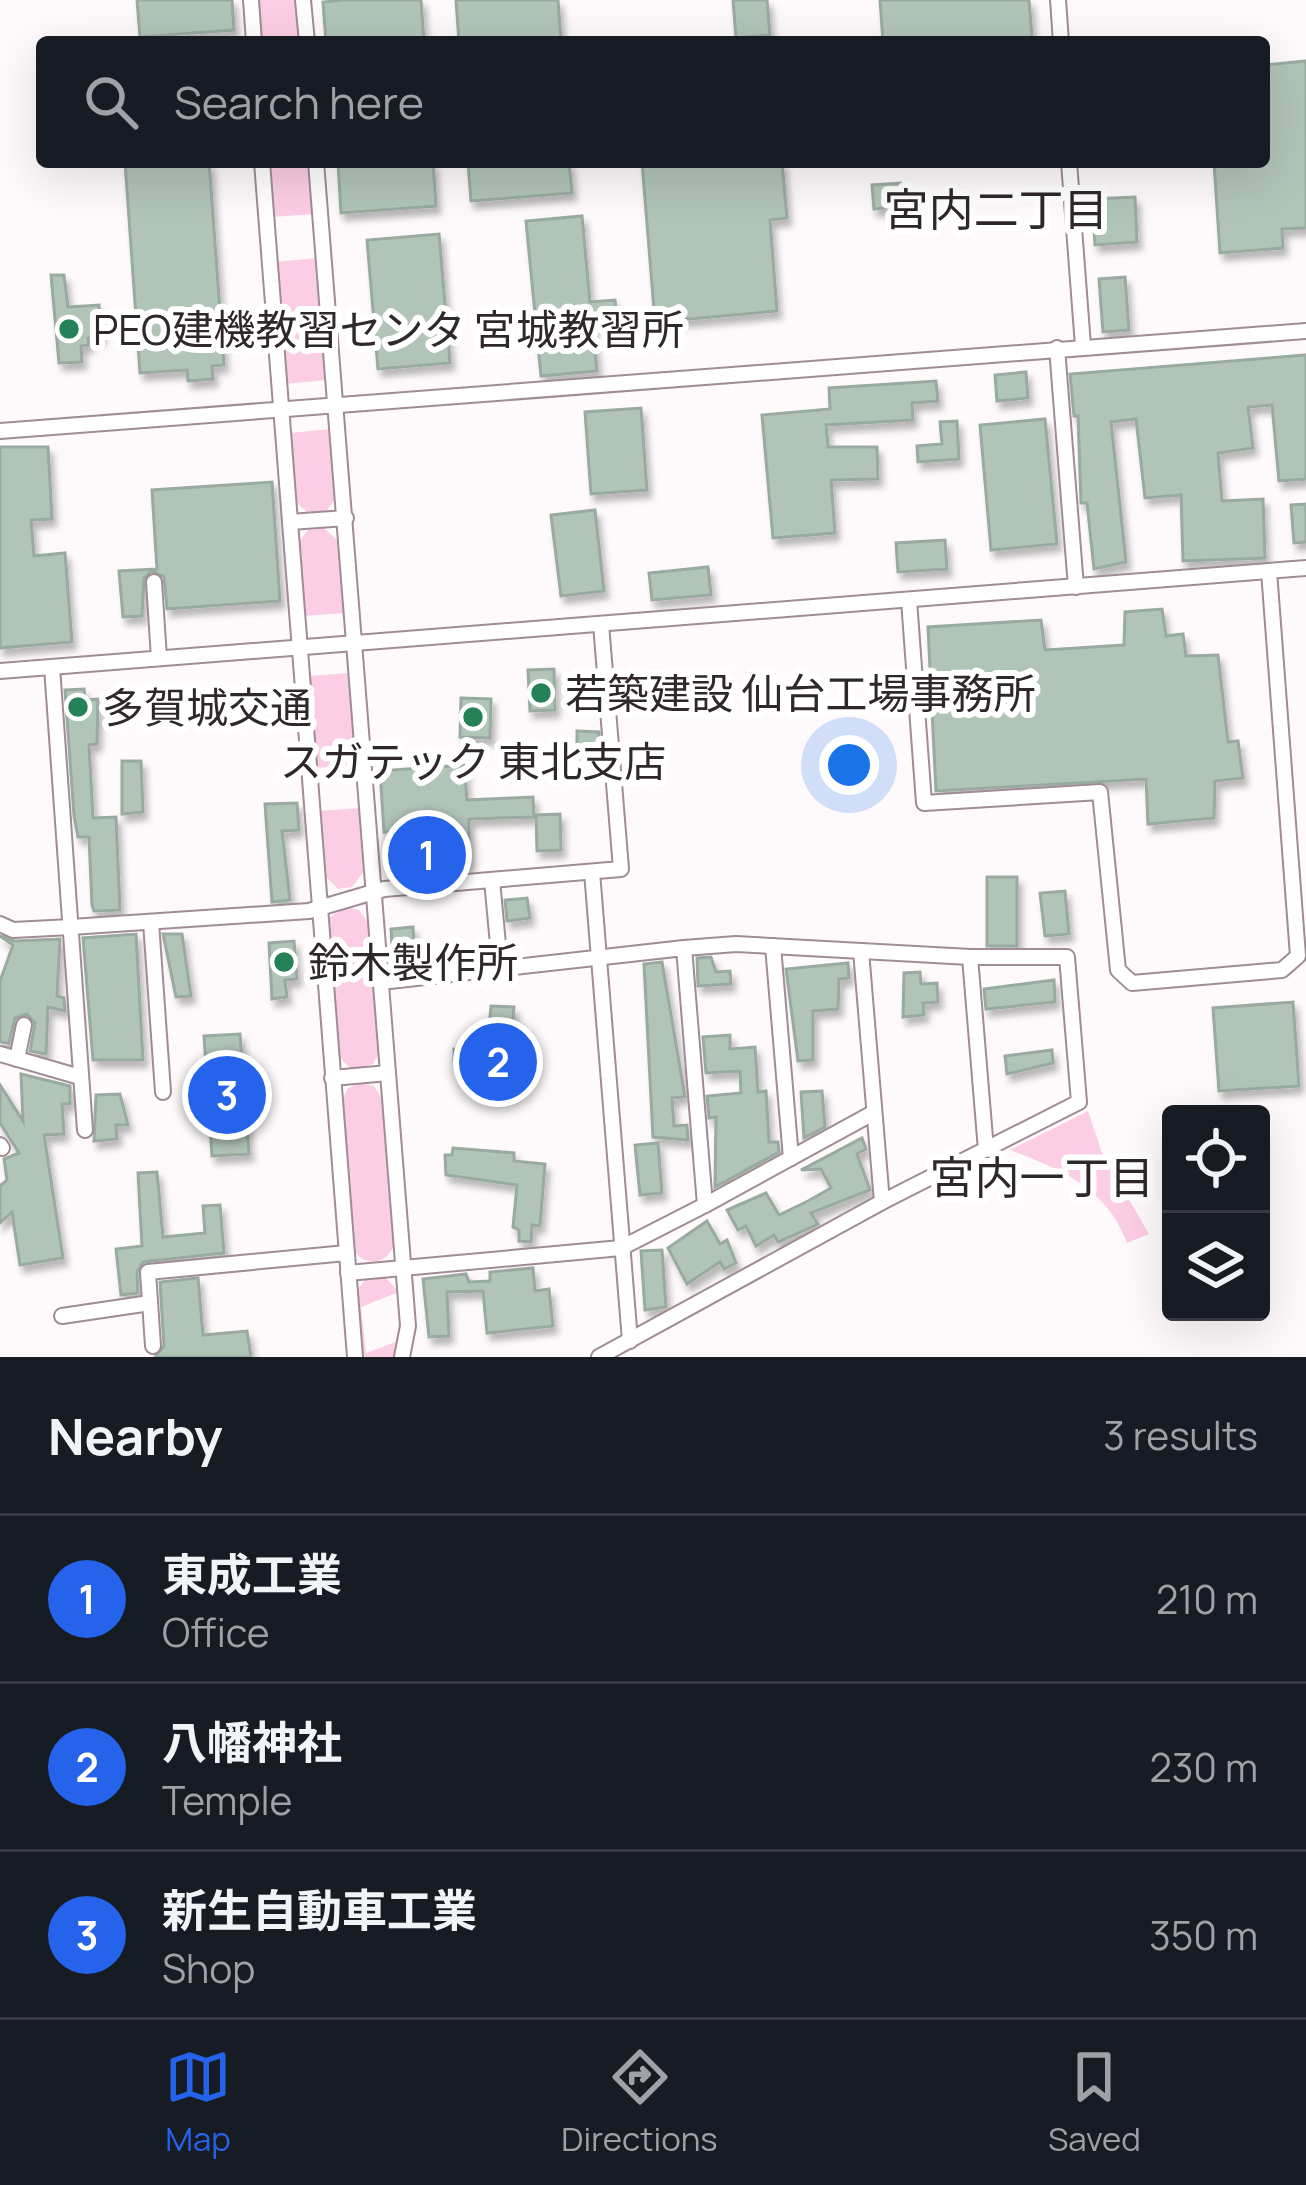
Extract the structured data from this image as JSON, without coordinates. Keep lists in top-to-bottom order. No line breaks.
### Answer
{"districts":["宮内二丁目","宮内一丁目"],"places":["PEO建機教習センタ 宮城教習所","若築建設 仙台工場事務所","多賀城交通","スガテック 東北支店","鈴木製作所"],"page":{"search":"Search here","pins":["1","2","3"],"heading":["Nearby","3 results"],"list":[{"mark":"1","name":"東成工業","note":"Office","value":"210 m"},{"mark":"2","name":"八幡神社","note":"Temple","value":"230 m"},{"mark":"3","name":"新生自動車工業","note":"Shop","value":"350 m"}],"nav":["Map","Directions","Saved"]}}
